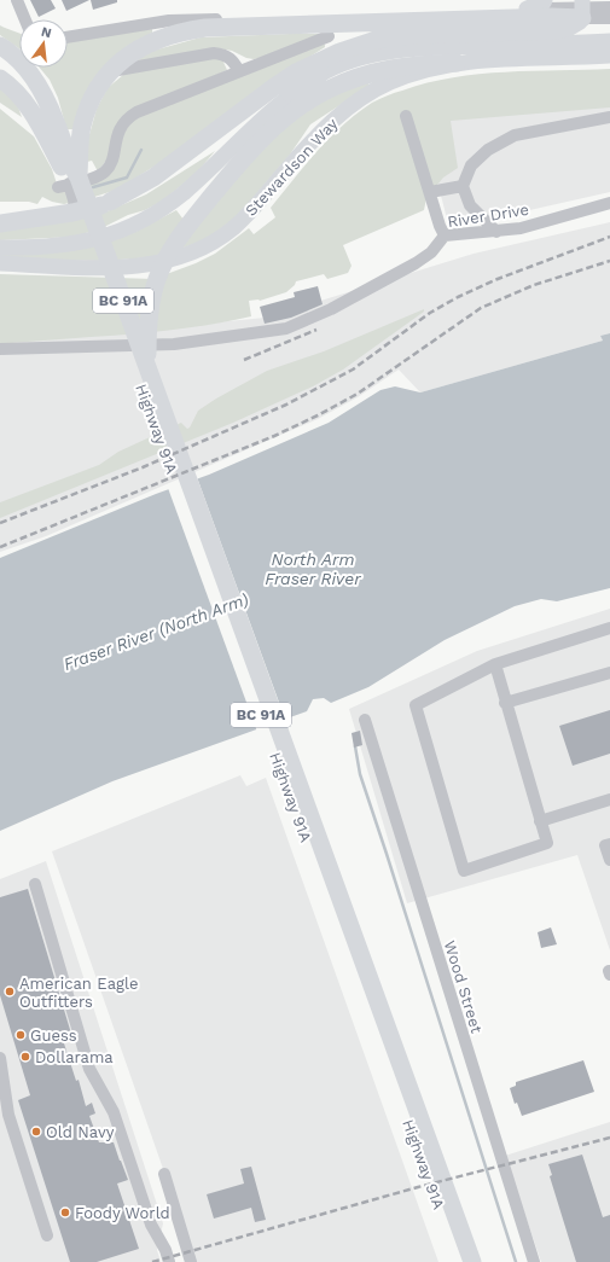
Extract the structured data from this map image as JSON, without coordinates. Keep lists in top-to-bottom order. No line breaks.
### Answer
{"streets":{"highway":["BC 91A","Highway 91A"],"main road":["Stewardson Way"],"street":["River Drive","Wood Street"]},"water":["North Arm Fraser River","Fraser River (North Arm)"],"places":["American Eagle Outfitters","Guess","Dollarama","Old Navy","Foody World"],"north":"top"}
